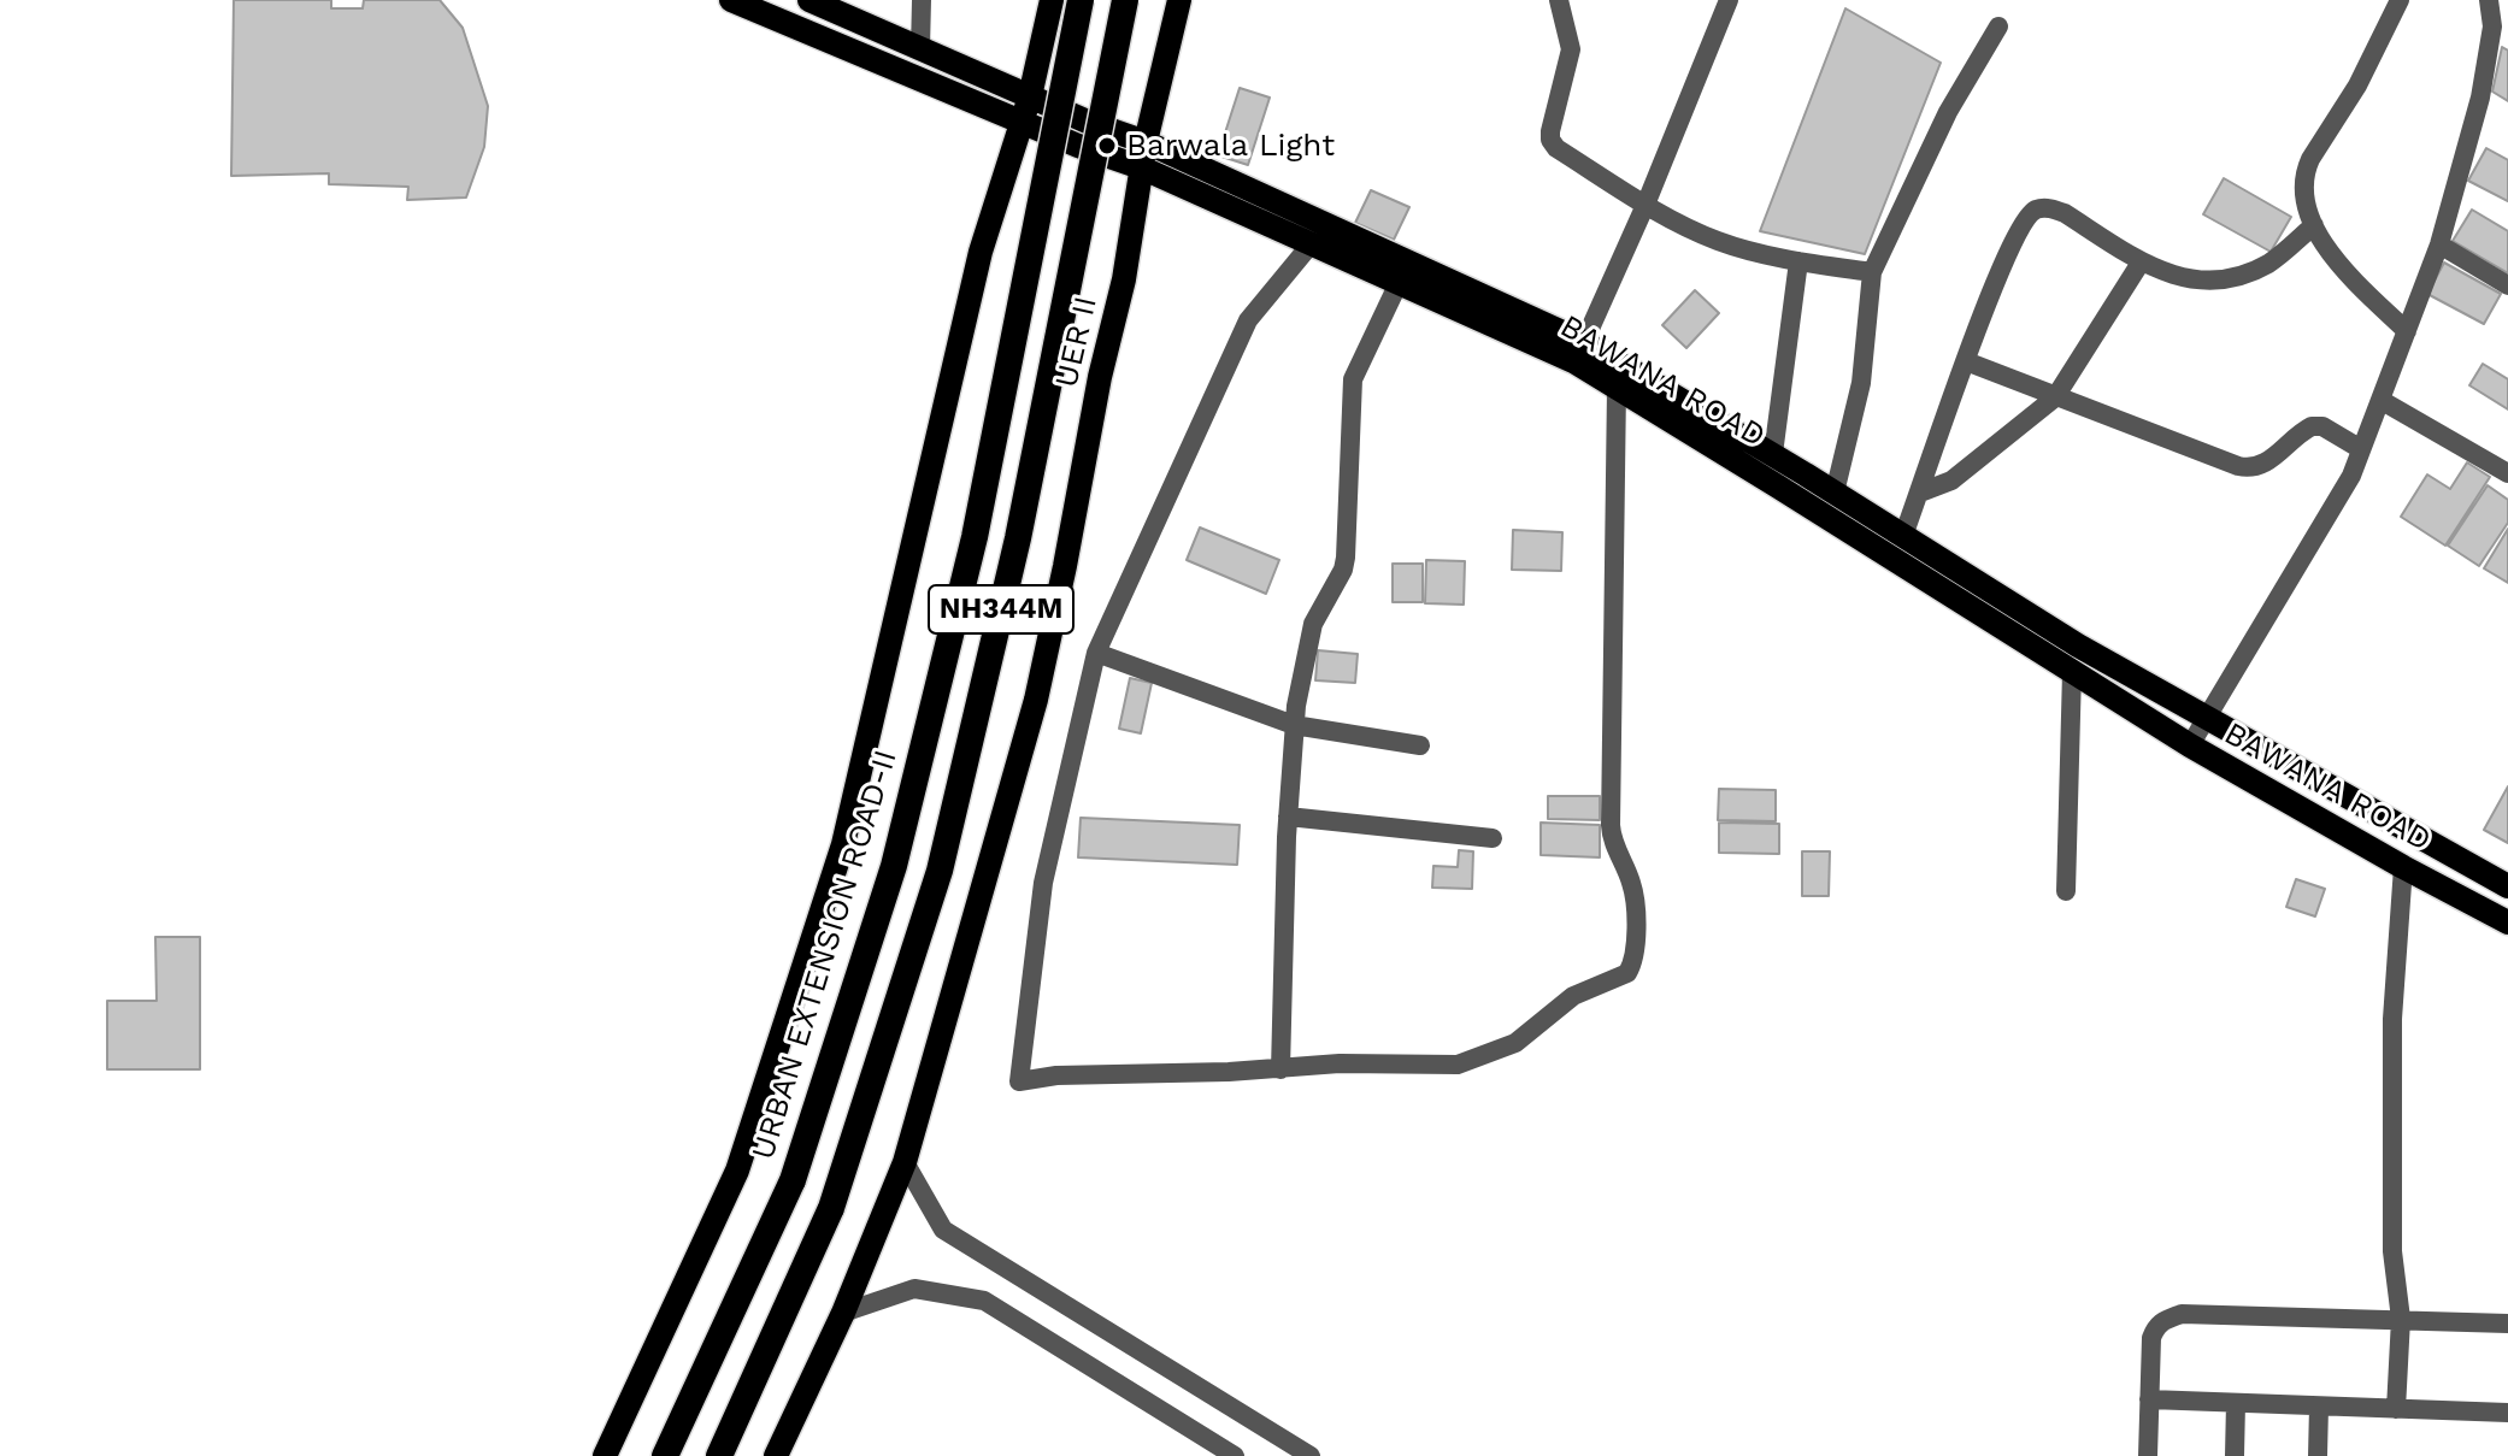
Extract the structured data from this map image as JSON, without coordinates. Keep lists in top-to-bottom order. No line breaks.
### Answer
{"streets":{"highway":["NH344M","URBAN EXTENSION ROAD-II"],"main road":["UER II","BAWANA ROAD"]},"crossings":[["UER II","BAWANA ROAD"]],"places":["Barwala Light"]}
